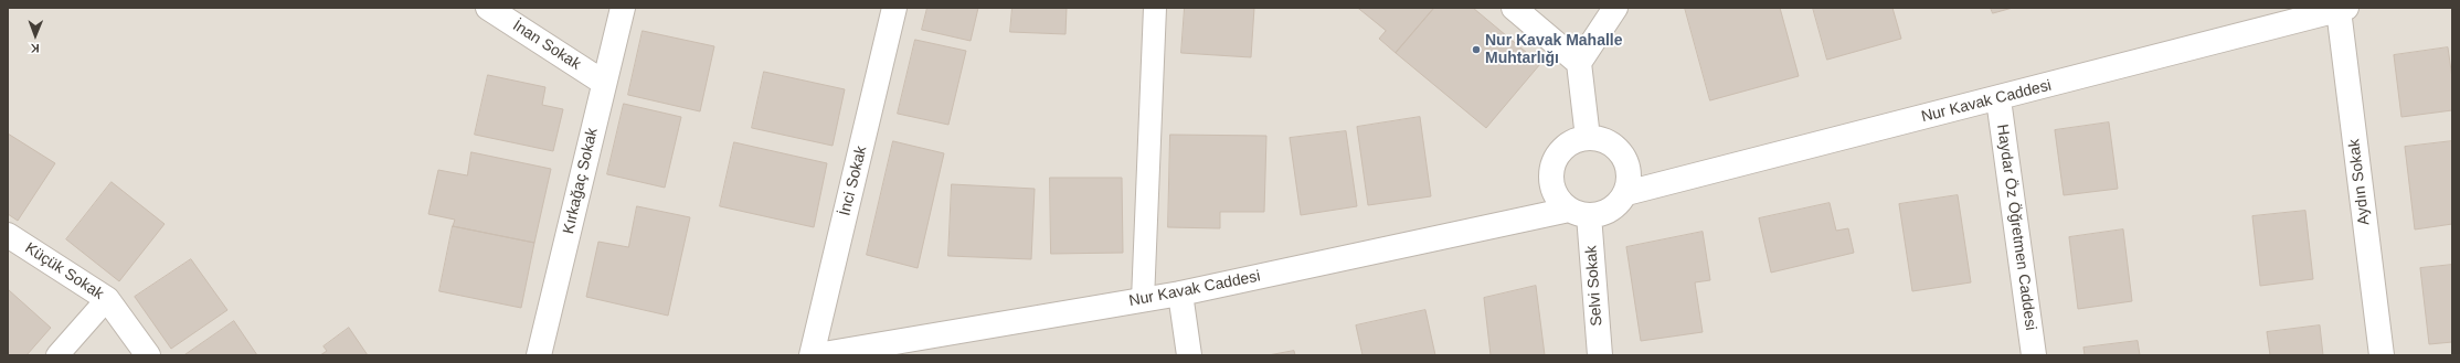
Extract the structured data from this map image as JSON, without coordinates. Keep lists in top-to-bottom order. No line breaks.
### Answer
{"streets":{"street":["İnan Sokak","Nur Kavak Caddesi","Kırkağaç Sokak","İnci Sokak","Aydın Sokak","Haydar Öz Öğretmen Caddesi","Küçük Sokak","Selvi Sokak"]},"crossings":[["İnan Sokak","Kırkağaç Sokak"],["Nur Kavak Caddesi","Aydın Sokak"],["Nur Kavak Caddesi","Haydar Öz Öğretmen Caddesi"],["Nur Kavak Caddesi","Selvi Sokak"]],"places":["Nur Kavak Mahalle Muhtarlığı"],"north":"bottom"}
